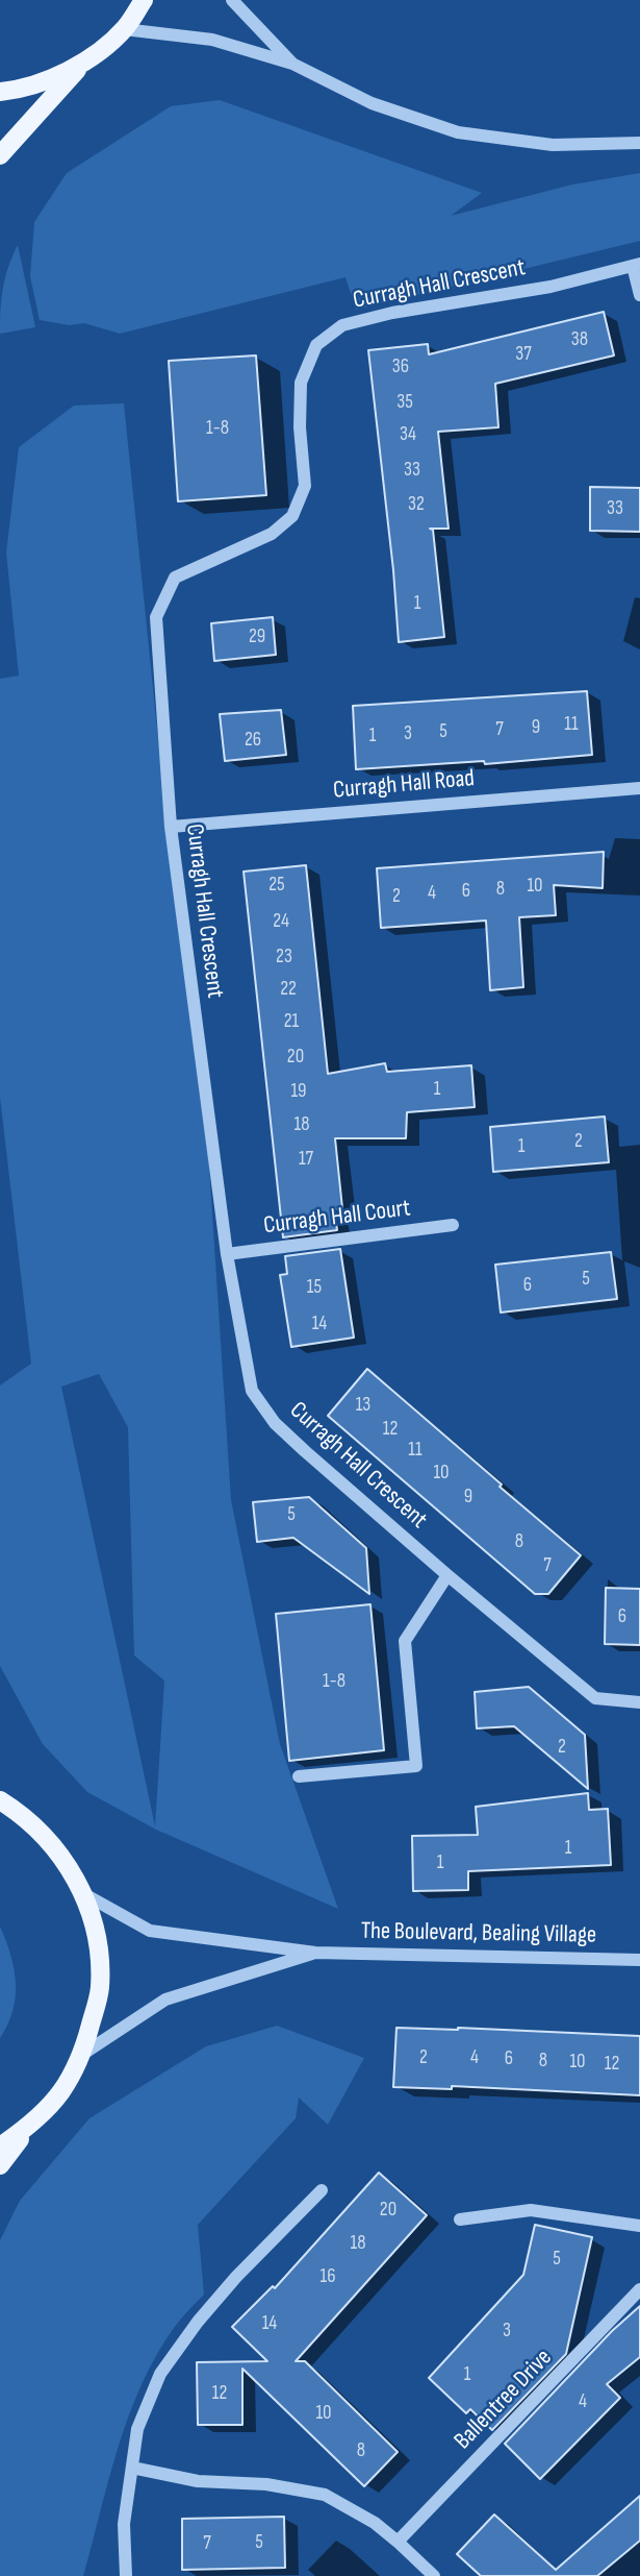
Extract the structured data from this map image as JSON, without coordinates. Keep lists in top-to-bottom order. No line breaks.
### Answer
{"streets":{"street":["Curragh Hall Crescent","Curragh Hall Road","Curragh Hall Court","The Boulevard, Bealing Village","Ballentree Drive"]},"crossings":[["Curragh Hall Crescent","Curragh Hall Road"],["Curragh Hall Crescent","Curragh Hall Court"]],"house_numbers":["38","37","36","35","1-8","34","33","32","33","1","29","11","9","7","5","3","1","26","25","10","8","6","4","2","24","23","22","21","20","1","19","18","2","1","17","5","6","15","14","13","12","11","10","9","5","8","7","6","1-8","2","1","1","2","4","6","8","10","12","20","18","5","16","14","3","1","12","4","10","8","5","7"]}
